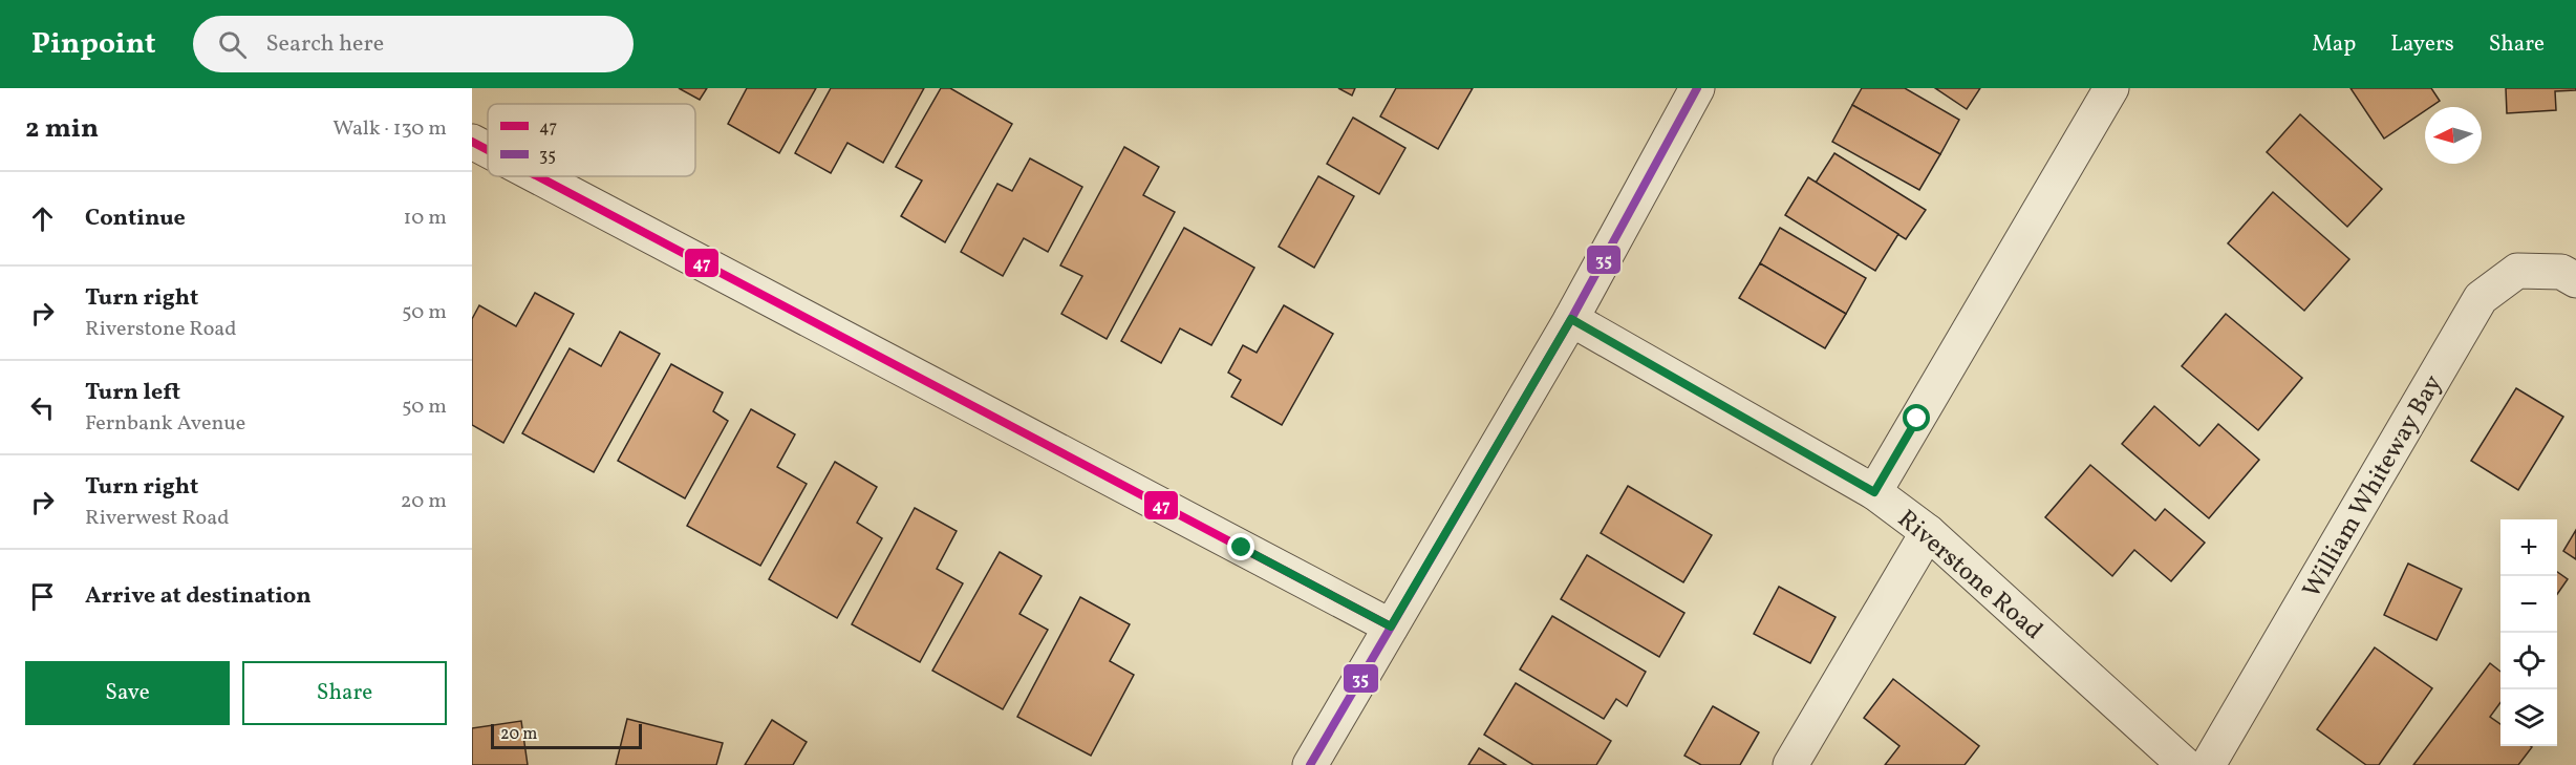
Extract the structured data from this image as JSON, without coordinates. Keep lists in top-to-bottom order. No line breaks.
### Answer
{"streets":{"street":["William Whiteway Bay","Riverstone Road"]},"lines":["transit line 35","transit line 47"],"legend":["47","35"],"scale_bar":"20 m","north":"left","page":{"header":"Pinpoint","search":"Search here","nav":["Map","Layers","Share"],"heading":["2 min","Walk · 130 m"],"list":[["Continue","10 m"],["Turn right","Riverstone Road","50 m"],["Turn left","Fernbank Avenue","50 m"],["Turn right","Riverwest Road","20 m"],"Arrive at destination"],"map_buttons":["+","−"],"buttons":["Save","Share"],"scale":"20 m"}}
